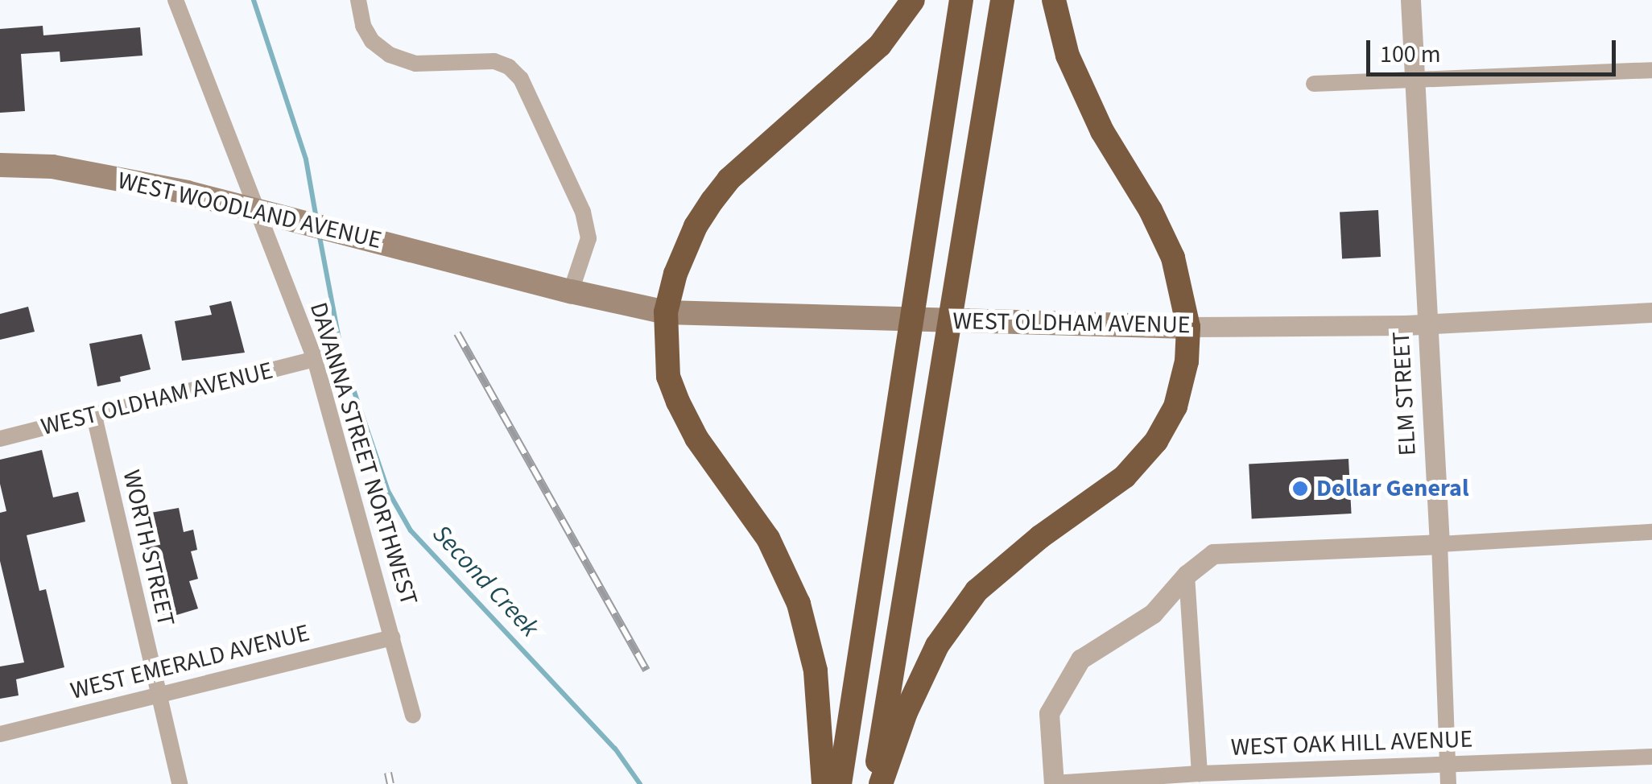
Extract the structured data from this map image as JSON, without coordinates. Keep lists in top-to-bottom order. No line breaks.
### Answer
{"streets":{"main road":["WEST WOODLAND AVENUE","WEST OLDHAM AVENUE"],"street":["ELM STREET","DAVANNA STREET NORTHWEST","WORTH STREET","WEST EMERALD AVENUE","WEST OAK HILL AVENUE"]},"crossings":[["WEST WOODLAND AVENUE","WEST OLDHAM AVENUE"],["WEST OLDHAM AVENUE","ELM STREET"],["WEST OLDHAM AVENUE","DAVANNA STREET NORTHWEST"],["WEST OLDHAM AVENUE","WORTH STREET"],["ELM STREET","WEST OAK HILL AVENUE"],["DAVANNA STREET NORTHWEST","WEST EMERALD AVENUE"],["WORTH STREET","WEST EMERALD AVENUE"]],"water":["Second Creek"],"places":["Dollar General"],"scale_bar":"100 m"}
